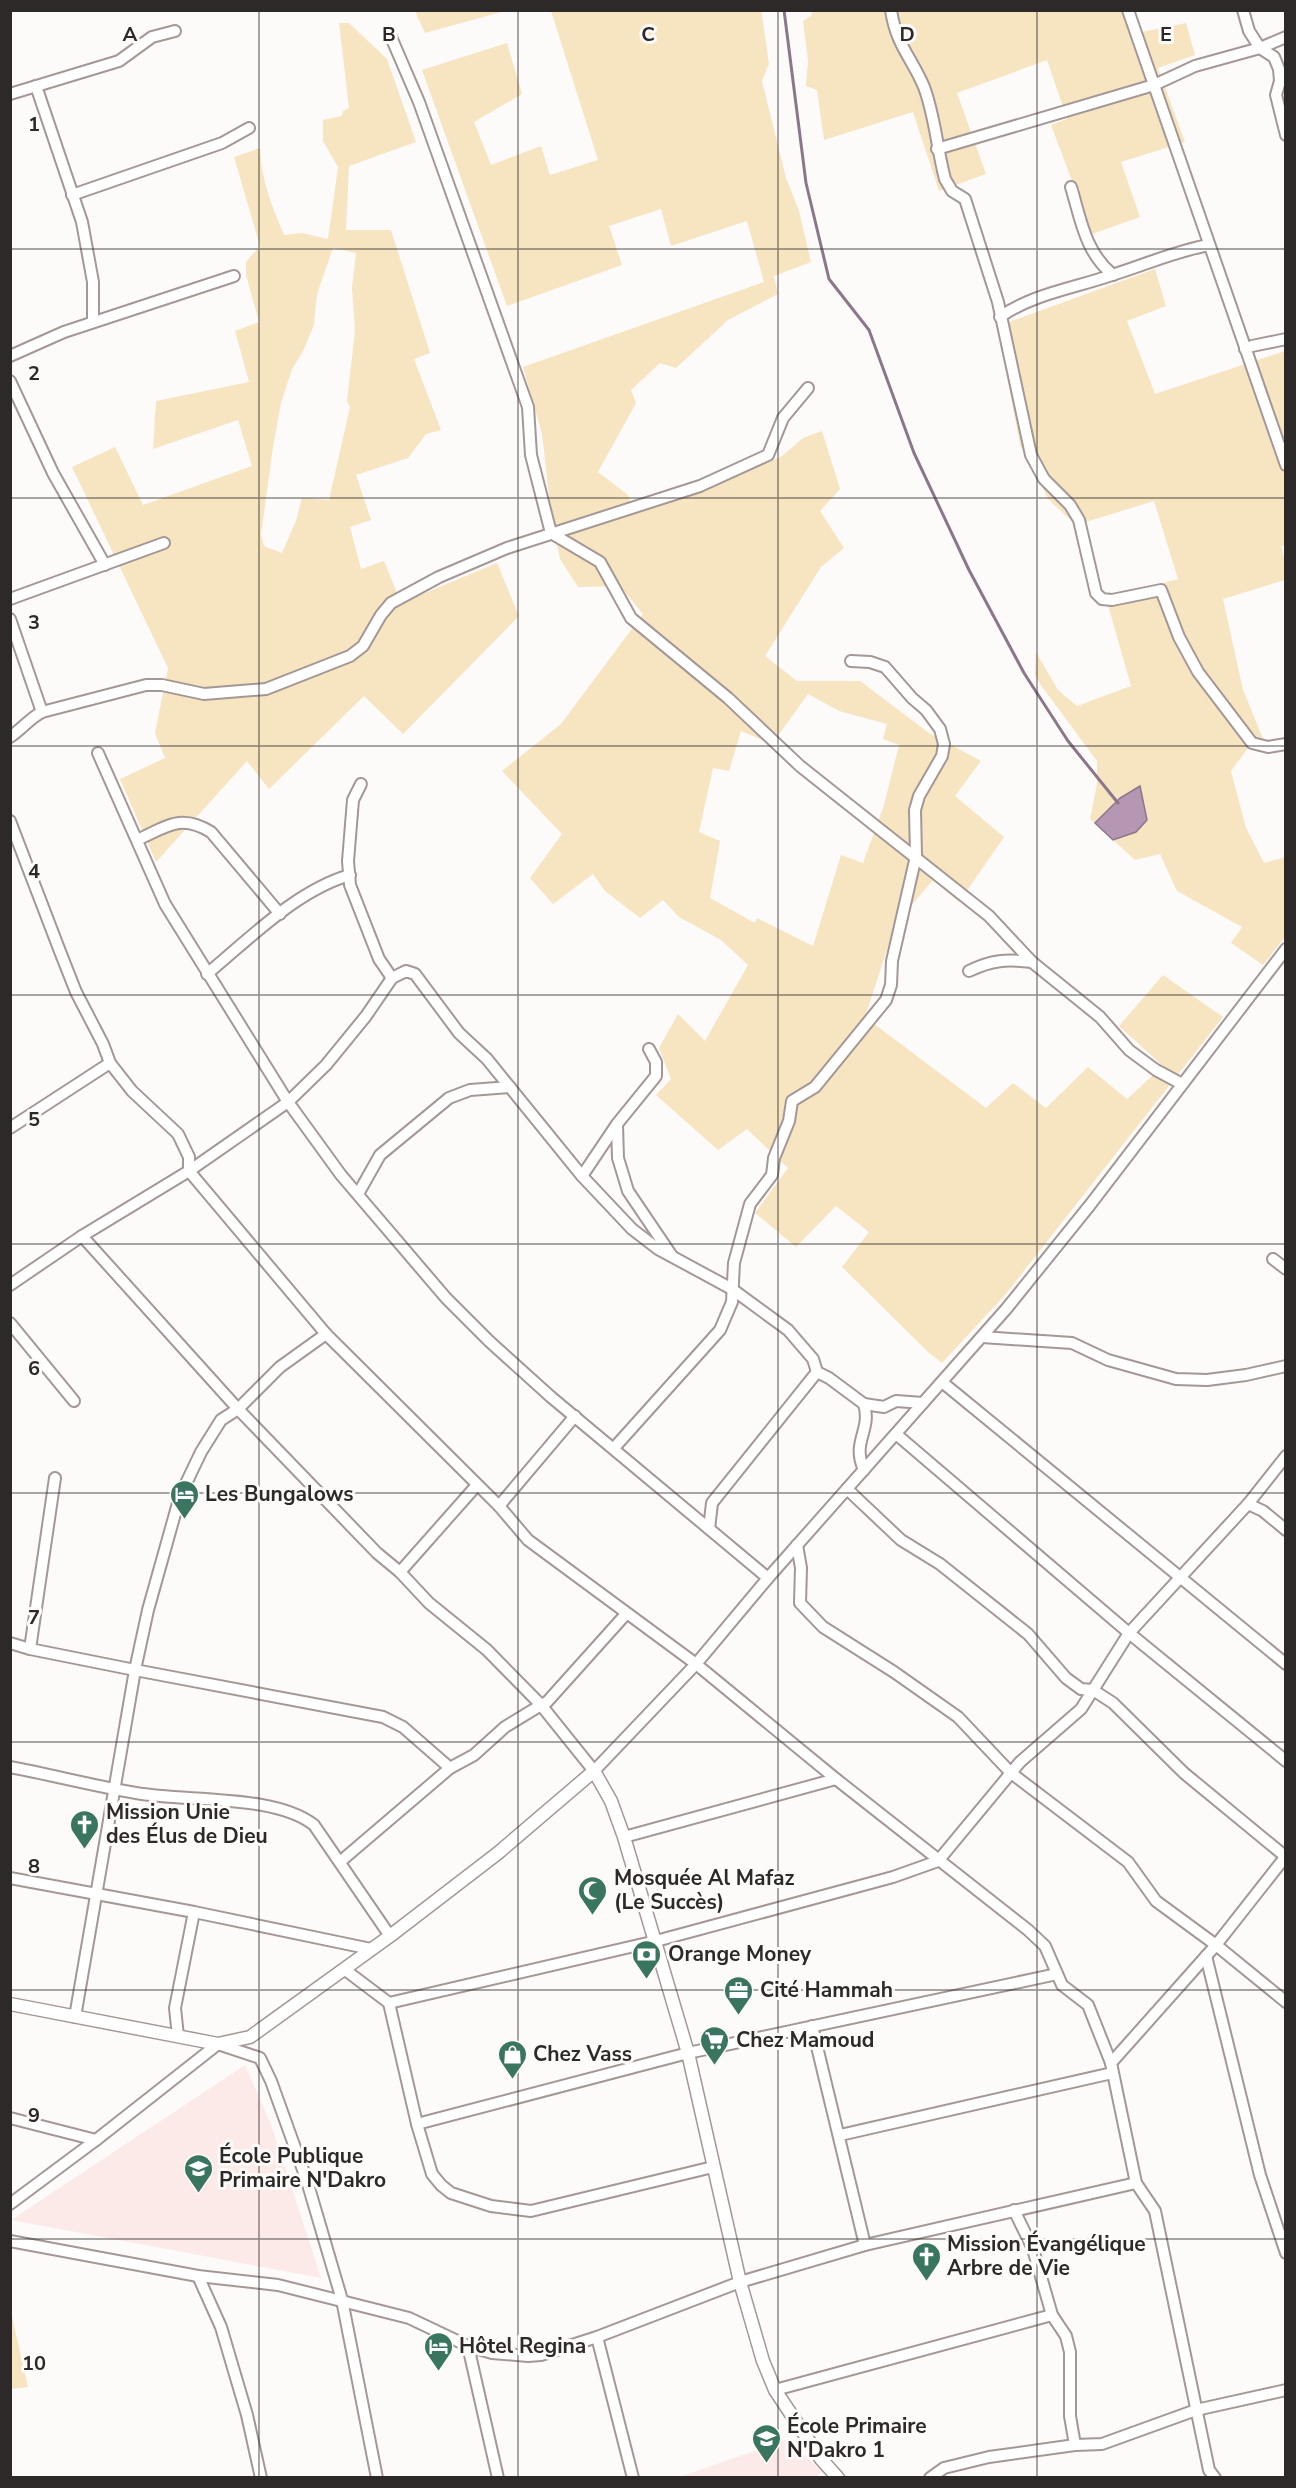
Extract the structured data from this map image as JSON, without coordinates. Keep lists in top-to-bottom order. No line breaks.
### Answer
{"places":{"hotel":["Les Bungalows","Hôtel Regina"],"church":["Mission Unie des Élus de Dieu","Mission Évangélique Arbre de Vie"],"mosque":["Mosquée Al Mafaz (Le Succès)"],"bank":["Orange Money"],"office":["Cité Hammah"],"supermarket":["Chez Mamoud"],"shop":["Chez Vass"],"school or university":["École Publique Primaire N'Dakro","École Primaire N'Dakro 1"]},"grid":{"columns":["A","B","C","D","E"],"rows":["1","2","3","4","5","6","7","8","9","10"]}}
